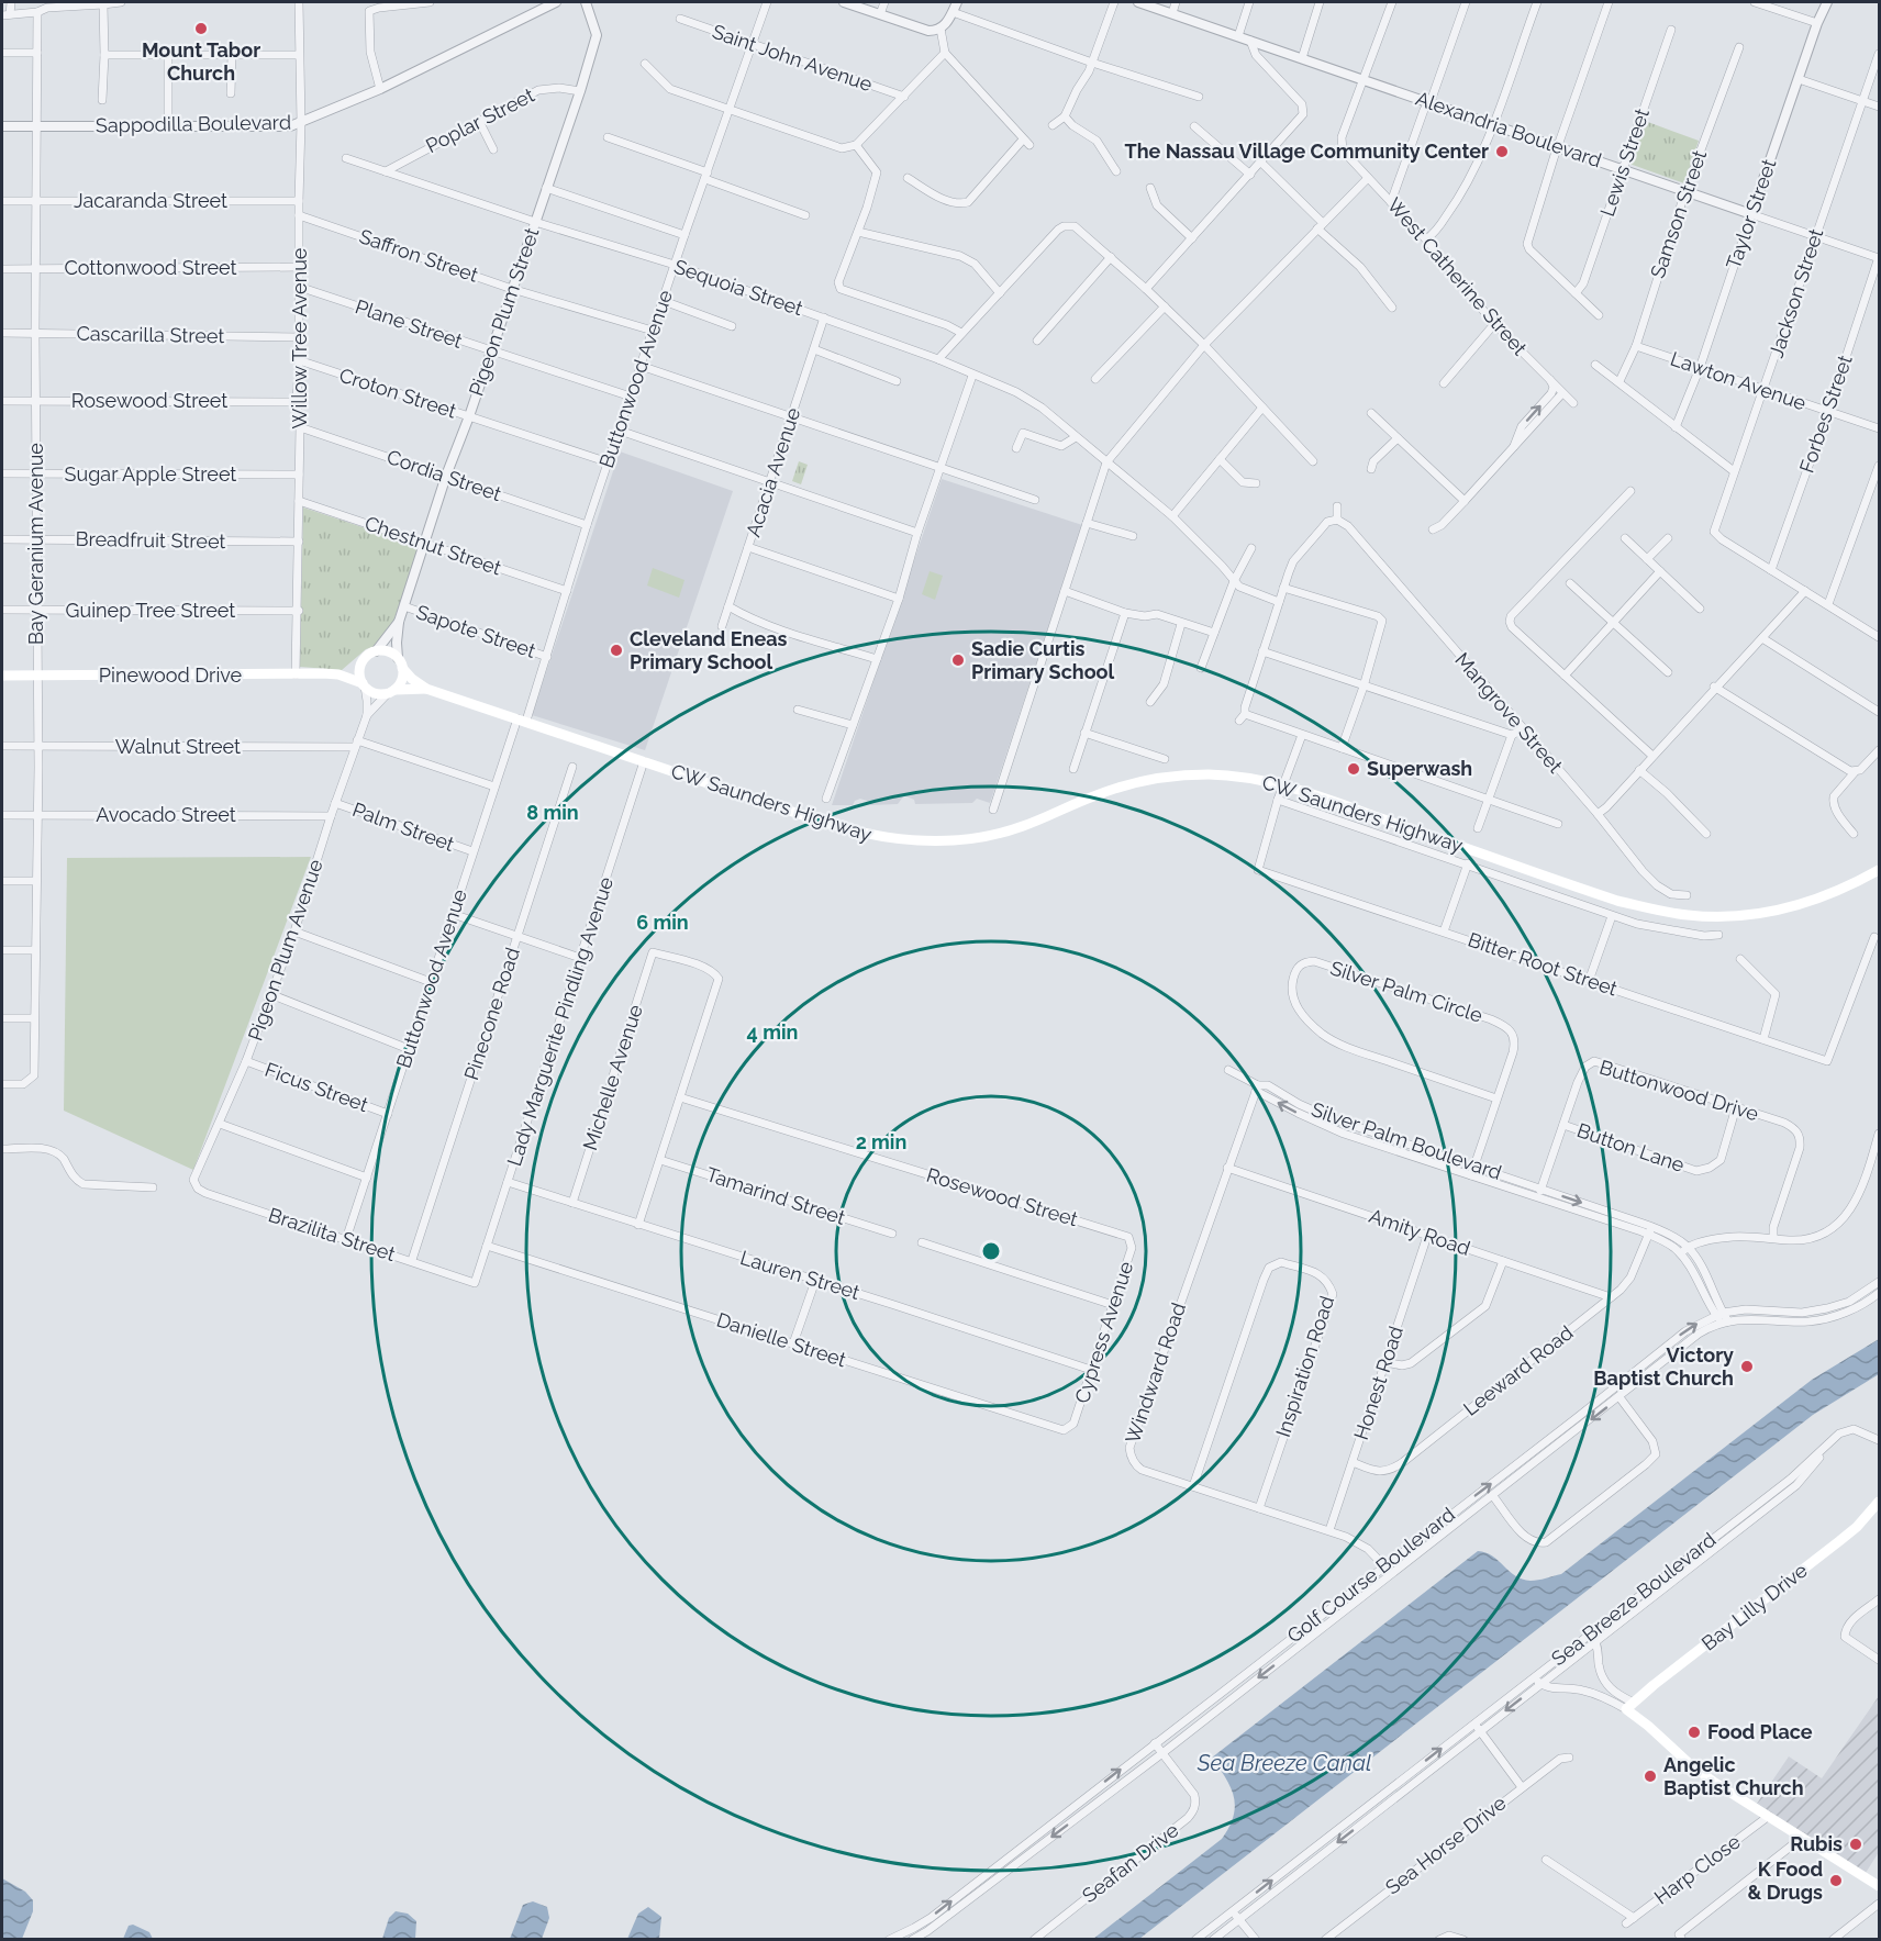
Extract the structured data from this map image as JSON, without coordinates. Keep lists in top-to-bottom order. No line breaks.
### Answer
{"streets":{"main road":["Pinewood Drive","CW Saunders Highway","Bay Lilly Drive"],"street":["Saint John Avenue","Poplar Street","Sappodilla Boulevard","Alexandria Boulevard","Lewis Street","Jacaranda Street","Samson Street","Taylor Street","Saffron Street","Cottonwood Street","West Catherine Street","Sequoia Street","Jackson Street","Pigeon Plum Street","Plane Street","Cascarilla Street","Willow Tree Avenue","Buttonwood Avenue","Lawton Avenue","Croton Street","Rosewood Street","Forbes Street","Acacia Avenue","Sugar Apple Street","Cordia Street","Breadfruit Street","Bay Geranium Avenue","Chestnut Street","Guinep Tree Street","Sapote Street","Mangrove Street","Walnut Street","Avocado Street","Palm Street","Pigeon Plum Avenue","Bitter Root Street","Silver Palm Circle","Pinecone Road","Lady Marguerite Pindling Avenue","Michelle Avenue","Ficus Street","Buttonwood Drive","Silver Palm Boulevard","Button Lane","Tamarind Street","Amity Road","Brazilita Street","Lauren Street","Cypress Avenue","Danielle Street","Inspiration Road","Leeward Road","Windward Road","Honest Road","Golf Course Boulevard","Sea Breeze Boulevard","Sea Horse Drive","Seafan Drive","Harp Close"]},"crossings":[["Saint John Avenue","Buttonwood Avenue"],["Poplar Street","Sequoia Street"],["Poplar Street","Pigeon Plum Street"],["Sappodilla Boulevard","Willow Tree Avenue"],["Sappodilla Boulevard","Bay Geranium Avenue"],["Alexandria Boulevard","Lewis Street"],["Alexandria Boulevard","Samson Street"],["Alexandria Boulevard","Taylor Street"],["Alexandria Boulevard","West Catherine Street"],["Alexandria Boulevard","Jackson Street"],["Alexandria Boulevard","Forbes Street"],["Jacaranda Street","Willow Tree Avenue"],["Jacaranda Street","Bay Geranium Avenue"],["Samson Street","Lawton Avenue"],["Taylor Street","Lawton Avenue"],["Saffron Street","Pigeon Plum Street"],["Saffron Street","Willow Tree Avenue"],["Saffron Street","Buttonwood Avenue"],["Cottonwood Street","Willow Tree Avenue"],["Cottonwood Street","Bay Geranium Avenue"],["Sequoia Street","Pigeon Plum Street"],["Sequoia Street","Buttonwood Avenue"],["Sequoia Street","Acacia Avenue"],["Jackson Street","Lawton Avenue"],["Jackson Street","Forbes Street"],["Pigeon Plum Street","Plane Street"],["Pigeon Plum Street","Croton Street"],["Pigeon Plum Street","Cordia Street"],["Pigeon Plum Street","Chestnut Street"],["Pigeon Plum Street","Sapote Street"],["Pigeon Plum Street","Pinewood Drive"],["Pigeon Plum Street","CW Saunders Highway"],["Pigeon Plum Street","Pigeon Plum Avenue"],["Plane Street","Willow Tree Avenue"],["Plane Street","Buttonwood Avenue"],["Cascarilla Street","Willow Tree Avenue"],["Cascarilla Street","Bay Geranium Avenue"],["Willow Tree Avenue","Croton Street"],["Willow Tree Avenue","Rosewood Street"],["Willow Tree Avenue","Sugar Apple Street"],["Willow Tree Avenue","Cordia Street"],["Willow Tree Avenue","Breadfruit Street"],["Willow Tree Avenue","Chestnut Street"],["Willow Tree Avenue","Guinep Tree Street"],["Willow Tree Avenue","Pinewood Drive"],["Buttonwood Avenue","Croton Street"],["Buttonwood Avenue","Cordia Street"],["Buttonwood Avenue","Chestnut Street"],["Buttonwood Avenue","Sapote Street"],["Buttonwood Avenue","Walnut Street"],["Buttonwood Avenue","CW Saunders Highway"],["Buttonwood Avenue","Palm Street"],["Buttonwood Avenue","Ficus Street"],["Buttonwood Avenue","Brazilita Street"],["Lawton Avenue","Forbes Street"],["Rosewood Street","Bay Geranium Avenue"],["Rosewood Street","Michelle Avenue"],["Rosewood Street","Cypress Avenue"],["Sugar Apple Street","Bay Geranium Avenue"],["Breadfruit Street","Bay Geranium Avenue"],["Bay Geranium Avenue","Guinep Tree Street"],["Bay Geranium Avenue","Pinewood Drive"],["Bay Geranium Avenue","Walnut Street"],["Bay Geranium Avenue","Avocado Street"],["Pinewood Drive","CW Saunders Highway"],["Pinewood Drive","Pigeon Plum Avenue"],["Walnut Street","Pigeon Plum Avenue"],["CW Saunders Highway","Pigeon Plum Avenue"],["CW Saunders Highway","Lady Marguerite Pindling Avenue"],["Avocado Street","Pigeon Plum Avenue"],["Palm Street","Pigeon Plum Avenue"],["Pigeon Plum Avenue","Ficus Street"],["Pigeon Plum Avenue","Brazilita Street"],["Silver Palm Circle","Silver Palm Boulevard"],["Pinecone Road","Brazilita Street"],["Lady Marguerite Pindling Avenue","Brazilita Street"],["Lady Marguerite Pindling Avenue","Lauren Street"],["Lady Marguerite Pindling Avenue","Danielle Street"],["Michelle Avenue","Lauren Street"],["Buttonwood Drive","Silver Palm Boulevard"],["Buttonwood Drive","Button Lane"],["Silver Palm Boulevard","Leeward Road"],["Silver Palm Boulevard","Windward Road"],["Silver Palm Boulevard","Golf Course Boulevard"],["Amity Road","Leeward Road"],["Amity Road","Windward Road"],["Amity Road","Honest Road"],["Lauren Street","Cypress Avenue"],["Cypress Avenue","Danielle Street"],["Inspiration Road","Windward Road"],["Leeward Road","Honest Road"],["Windward Road","Honest Road"],["Windward Road","Golf Course Boulevard"],["Golf Course Boulevard","Seafan Drive"],["Sea Breeze Boulevard","Bay Lilly Drive"]],"water":["Sea Breeze Canal"],"places":["Mount Tabor Church","The Nassau Village Community Center","Cleveland Eneas Primary School","Sadie Curtis Primary School","Superwash","Victory Baptist Church","Food Place","Angelic Baptist Church","Rubis","K Food & Drugs"],"rings":["8 min","6 min","4 min","2 min"]}
